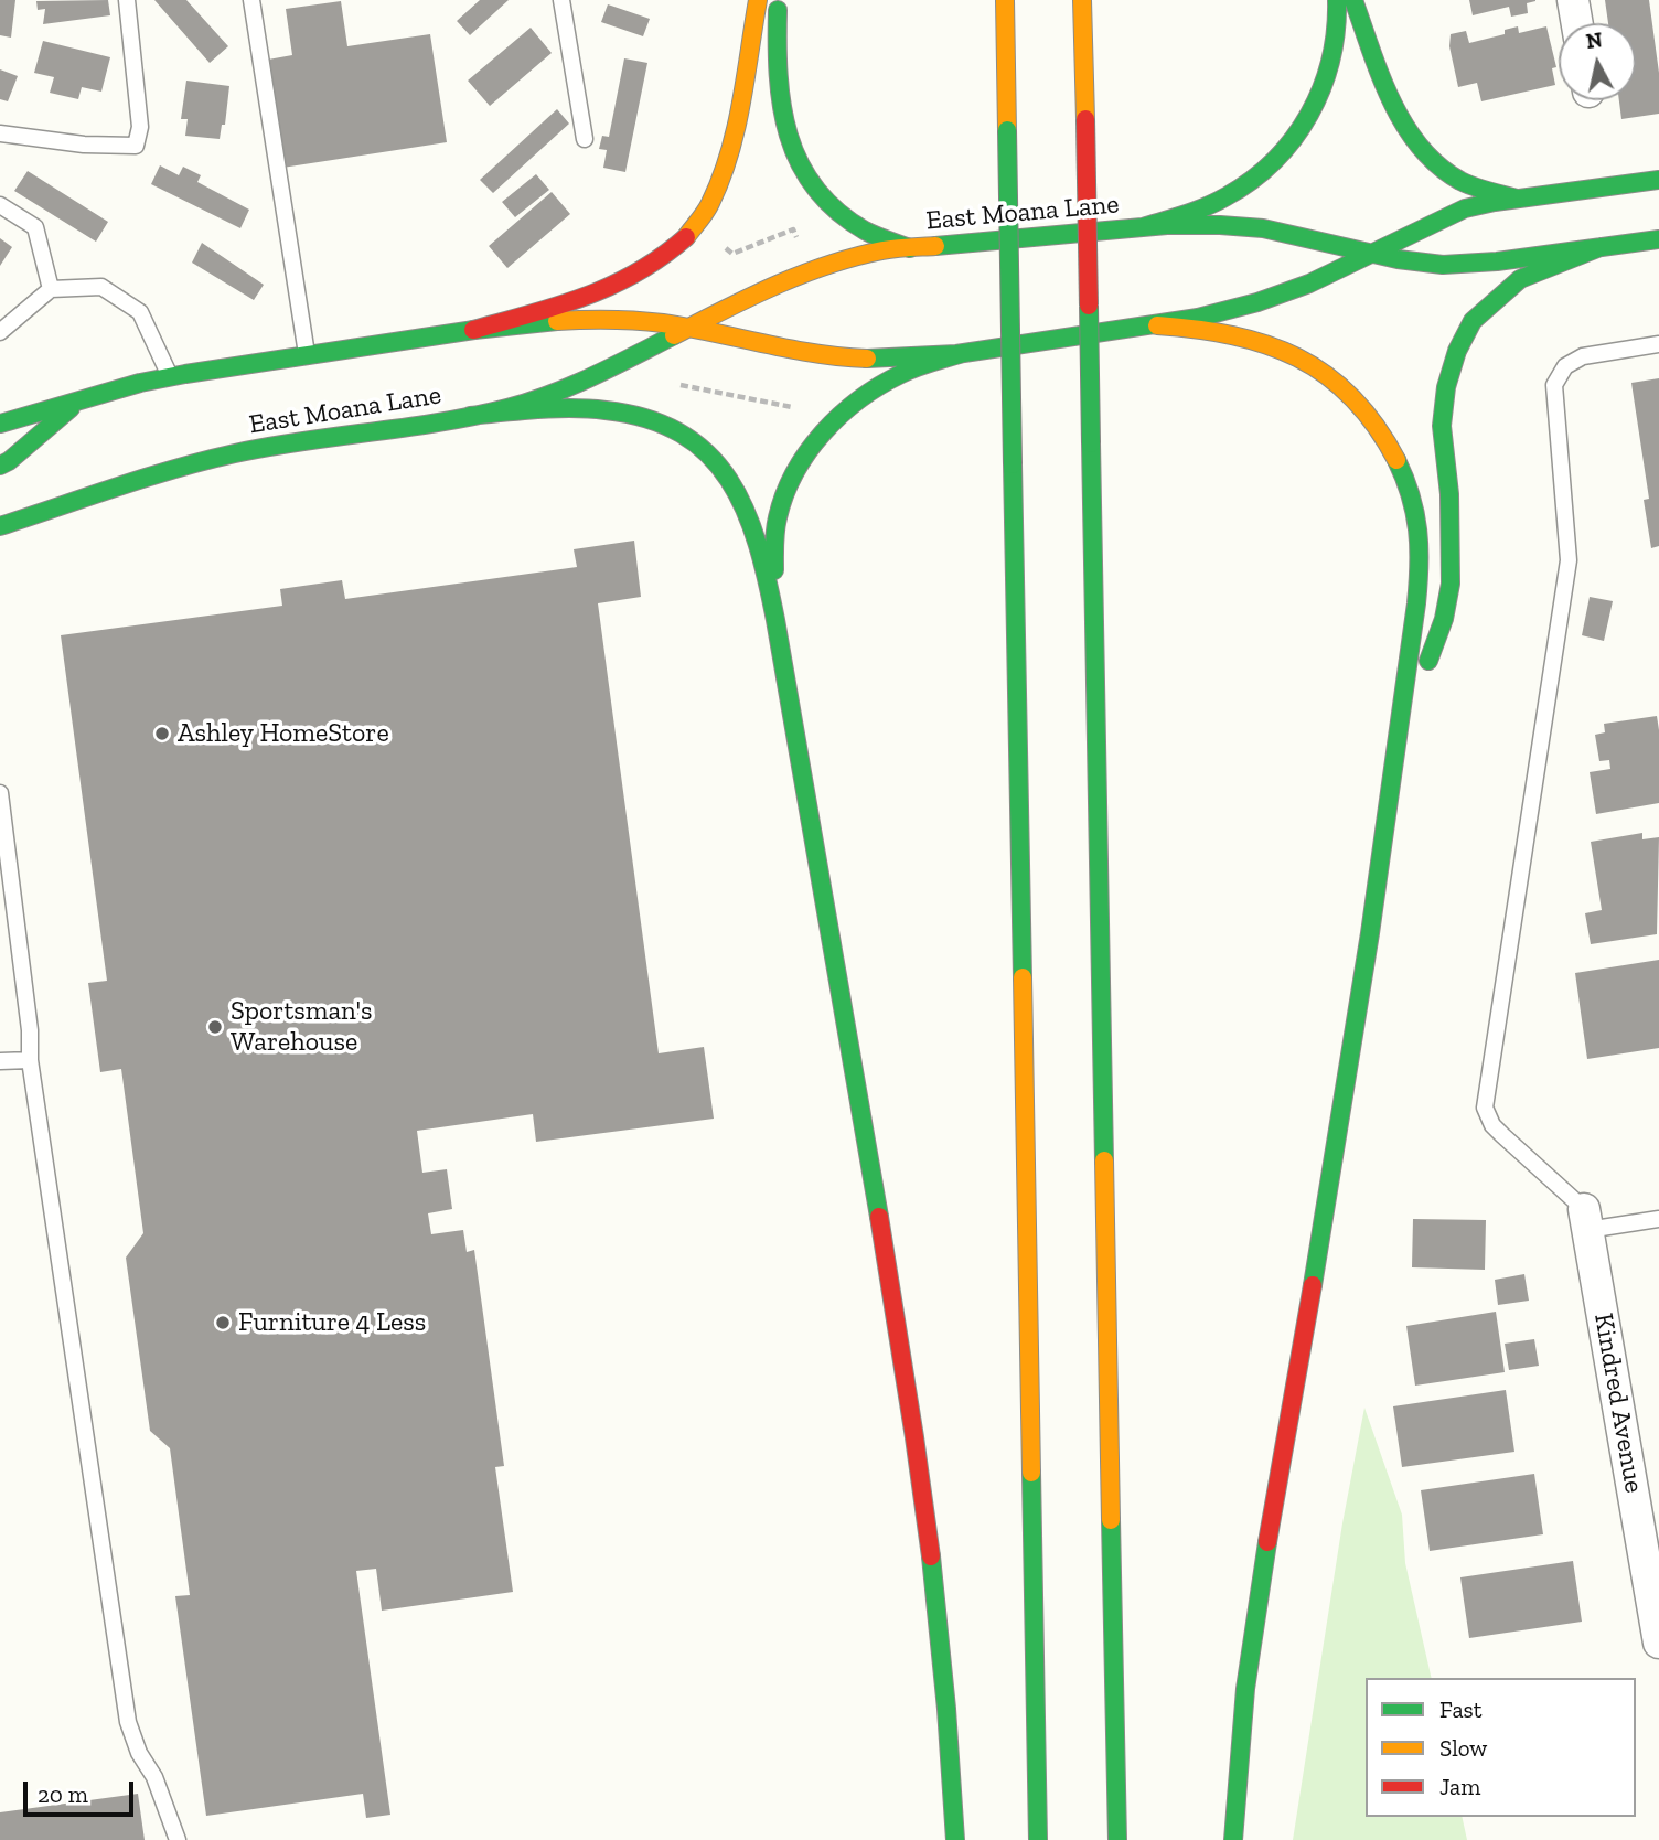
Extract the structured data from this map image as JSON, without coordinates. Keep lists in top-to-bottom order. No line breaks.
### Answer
{"streets":{"main road":["East Moana Lane"],"street":["Kindred Avenue"]},"places":["Ashley HomeStore","Sportsman's Warehouse","Furniture 4 Less"],"legend":["Fast","Slow","Jam"],"scale_bar":"20 m","north":"top"}
